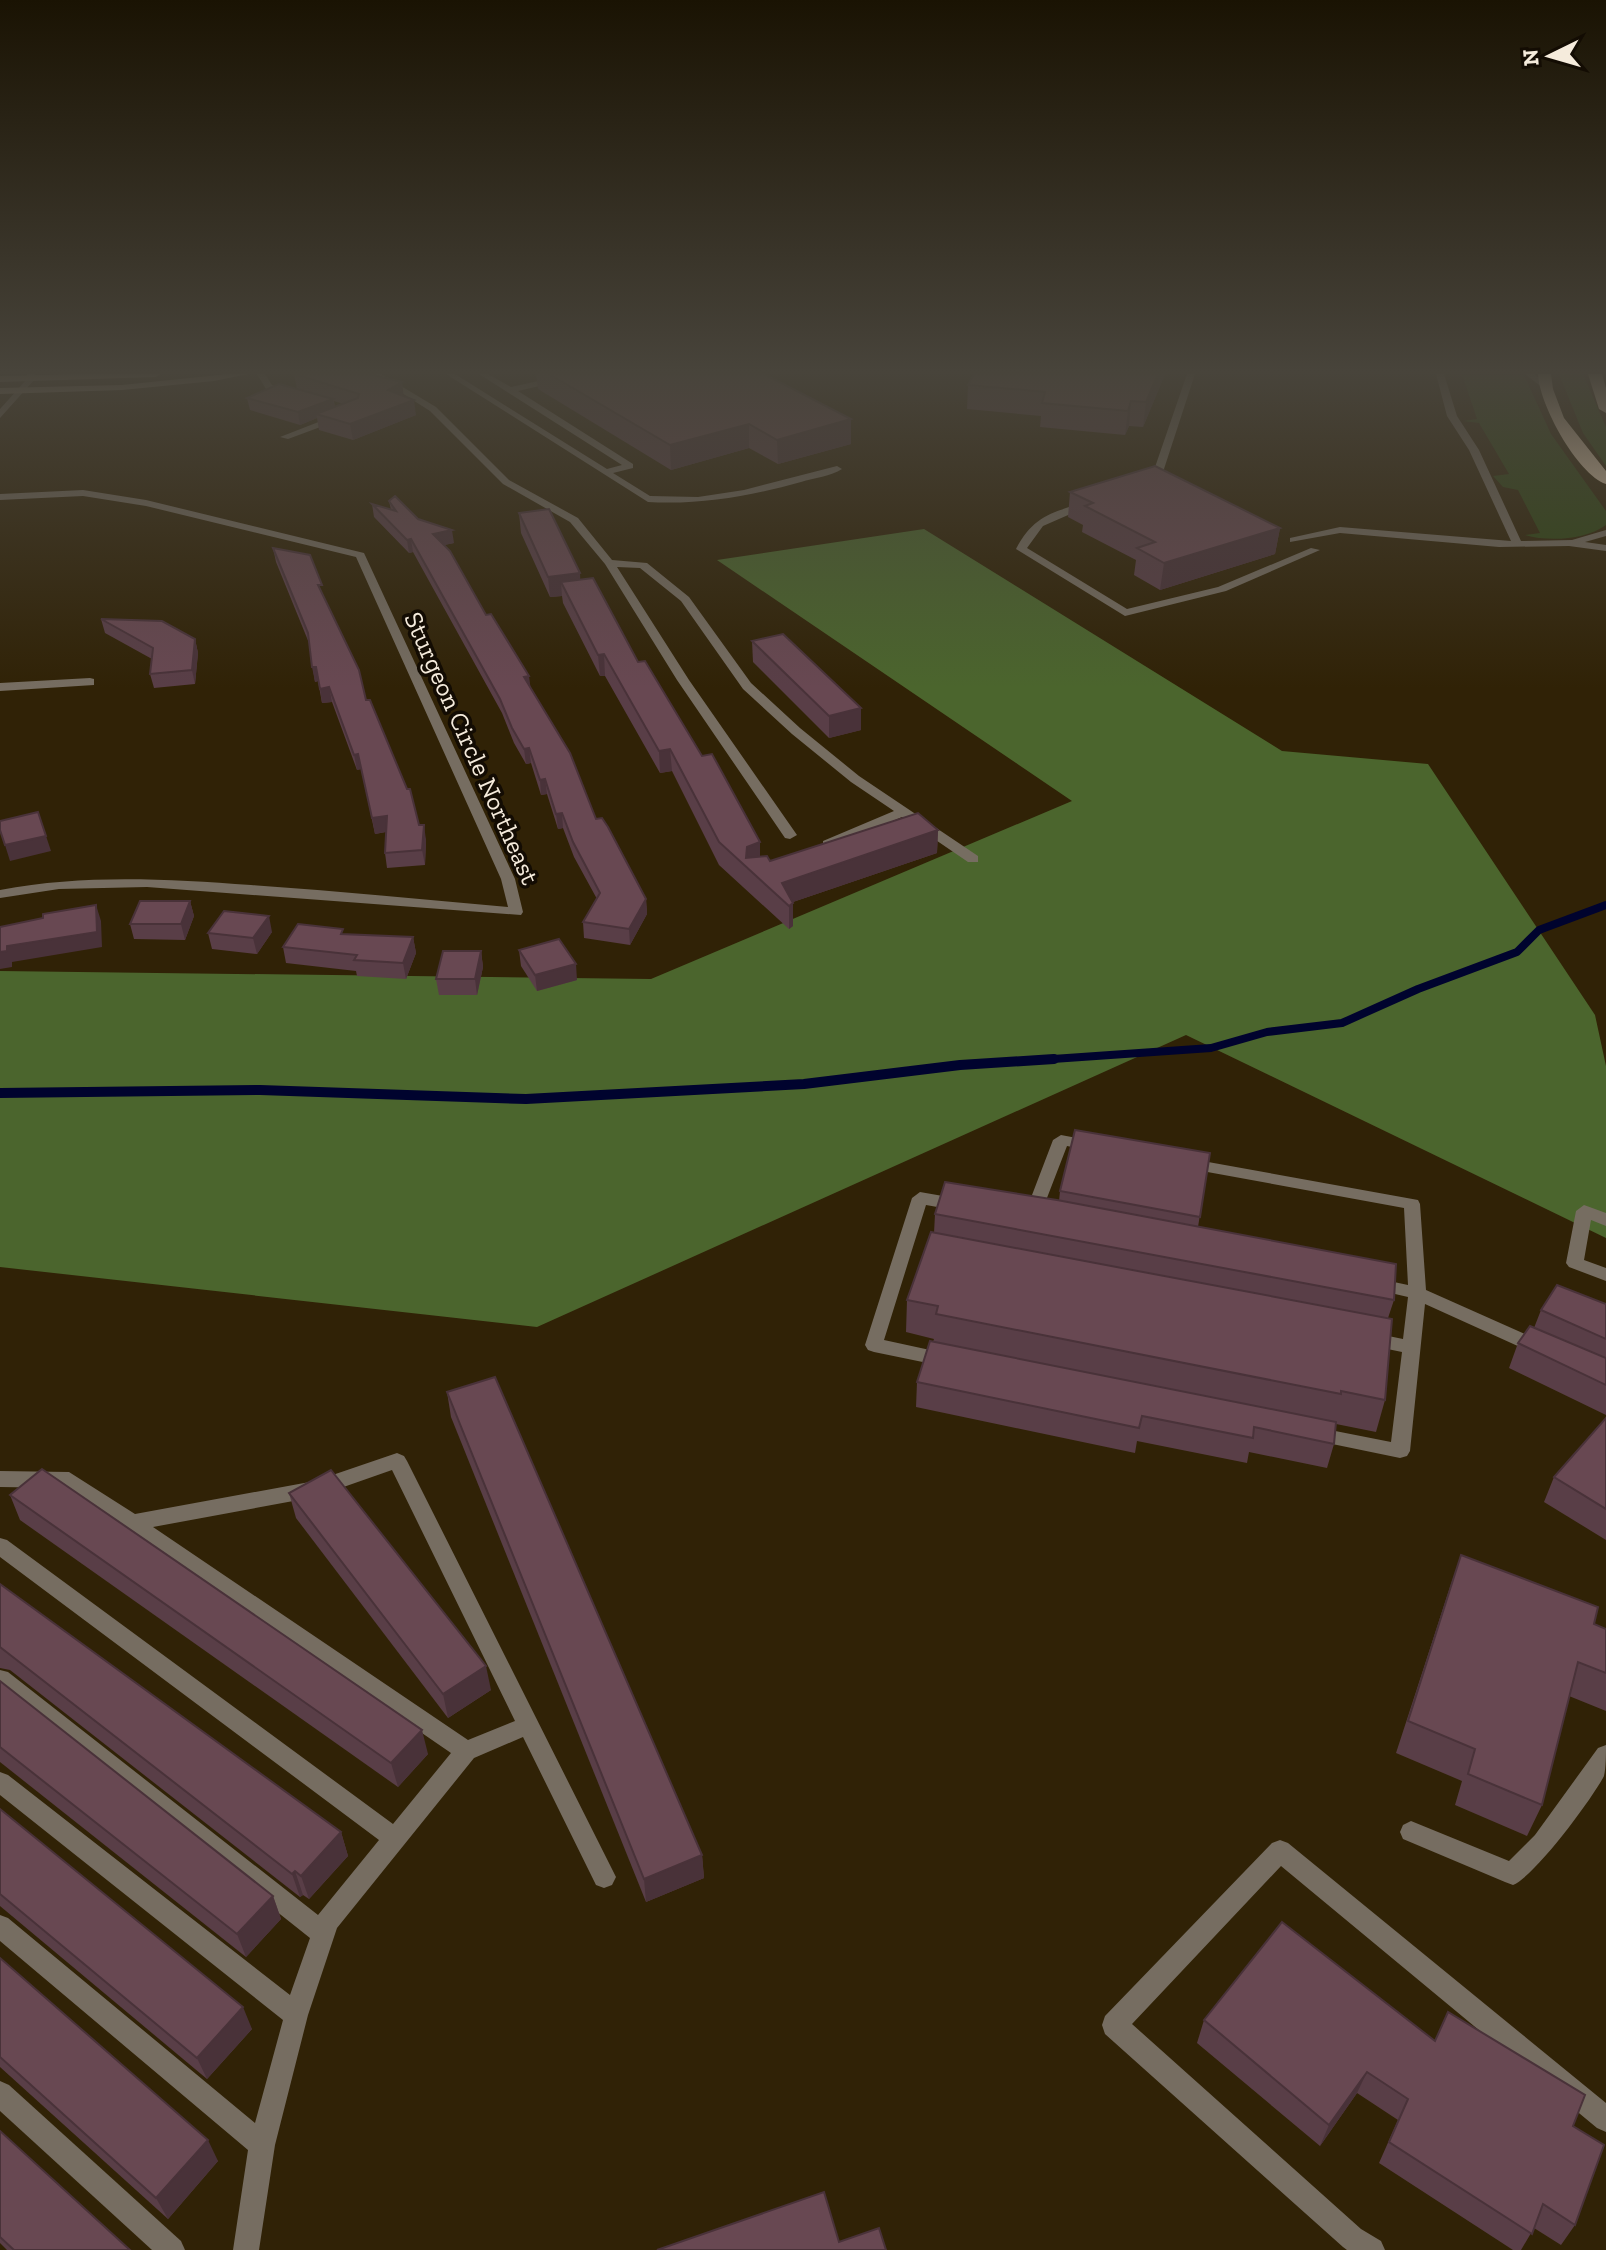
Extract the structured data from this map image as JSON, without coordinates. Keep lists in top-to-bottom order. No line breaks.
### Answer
{"streets":{"street":["Sturgeon Circle Northeast"]},"north":"left"}
